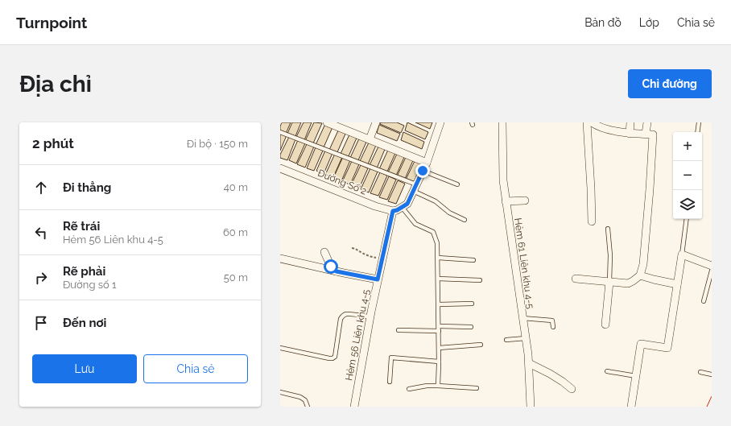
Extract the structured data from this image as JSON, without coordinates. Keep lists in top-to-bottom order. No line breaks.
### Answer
{"streets":{"street":["Đường Số 2","Hẻm 61 Liên khu 4-5","Hẻm 56 Liên khu 4-5"]},"crossings":[["Đường Số 2","Hẻm 56 Liên khu 4-5"]],"page":{"header":"Turnpoint","nav":["Bản đồ","Lớp","Chia sẻ"],"buttons":["Chỉ đường",["Lưu","Chia sẻ"]],"title":"Địa chỉ","heading":["2 phút","Đi bộ · 150 m"],"map_buttons":["+","−"],"list":[["Đi thẳng","40 m"],["Rẽ trái","Hẻm 56 Liên khu 4-5","60 m"],["Rẽ phải","Đường số 1","50 m"],"Đến nơi"]}}
